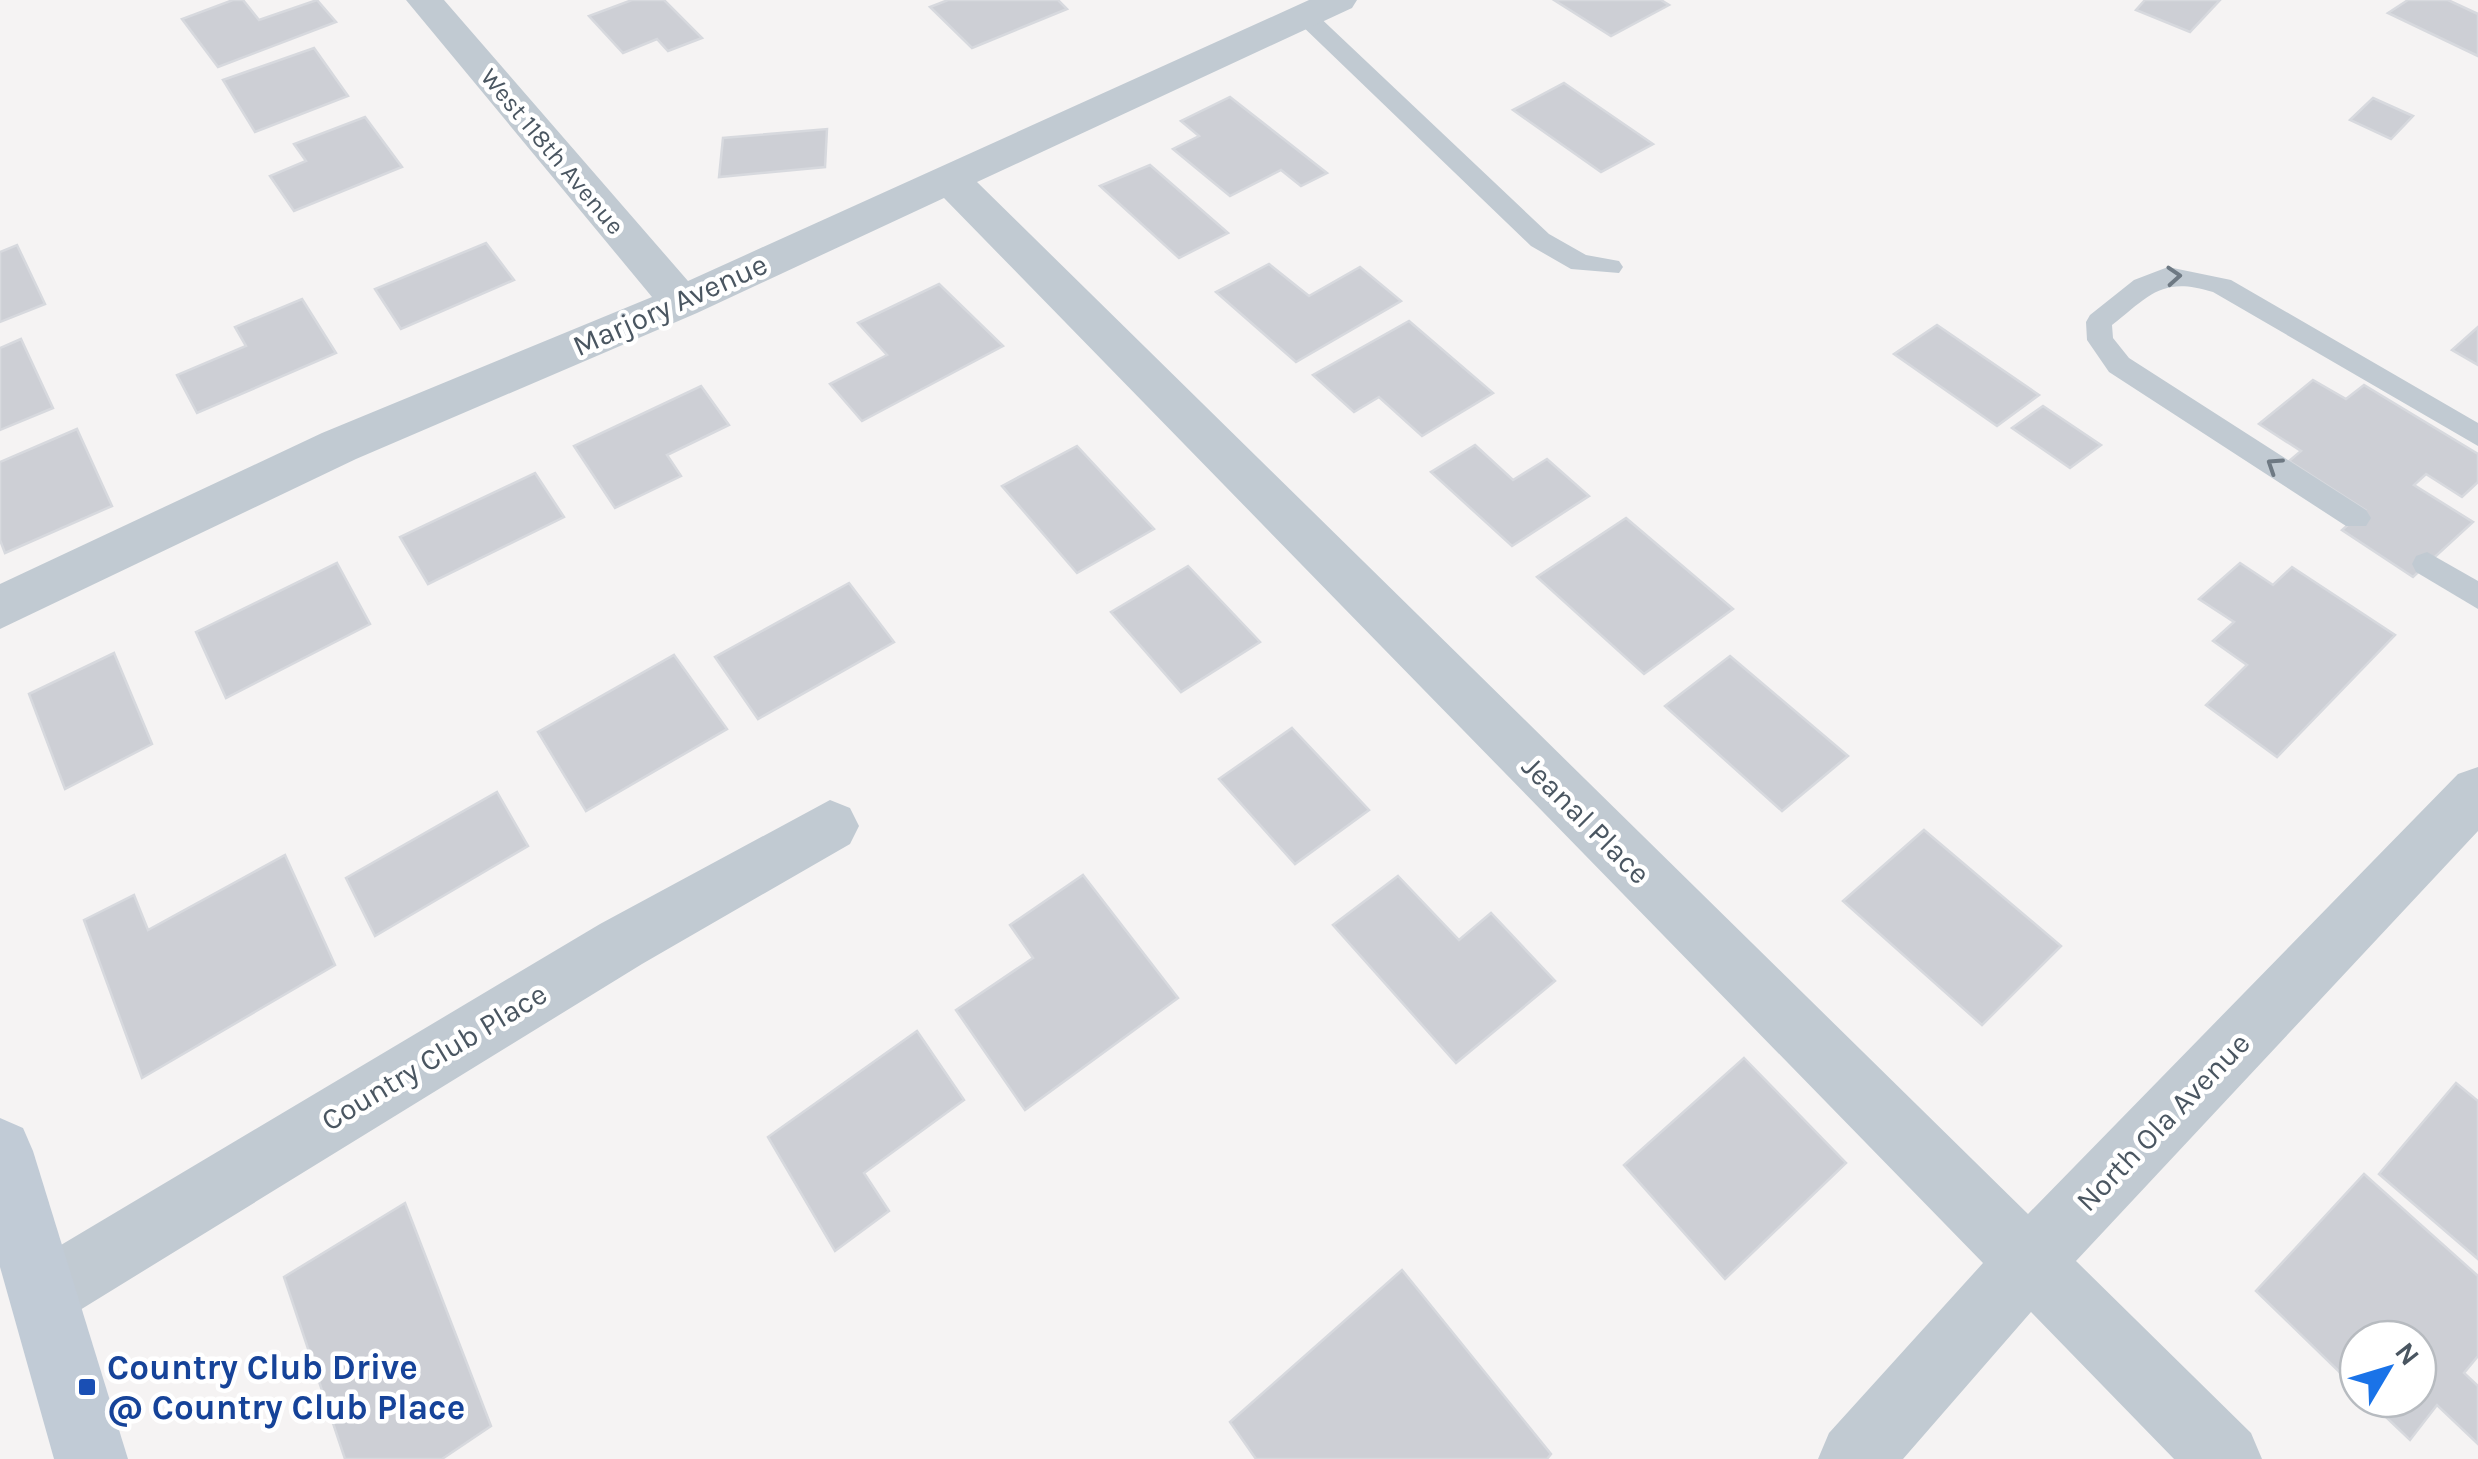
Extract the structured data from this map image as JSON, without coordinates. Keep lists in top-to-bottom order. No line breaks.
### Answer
{"streets":{"street":["West 118th Avenue","Marjory Avenue","Jeanal Place","Country Club Place","North Ola Avenue"]},"crossings":[["West 118th Avenue","Marjory Avenue"],["Marjory Avenue","Jeanal Place"],["Jeanal Place","North Ola Avenue"]],"places":{"transit":["Country Club Drive @ Country Club Place"]},"north":"top right"}
